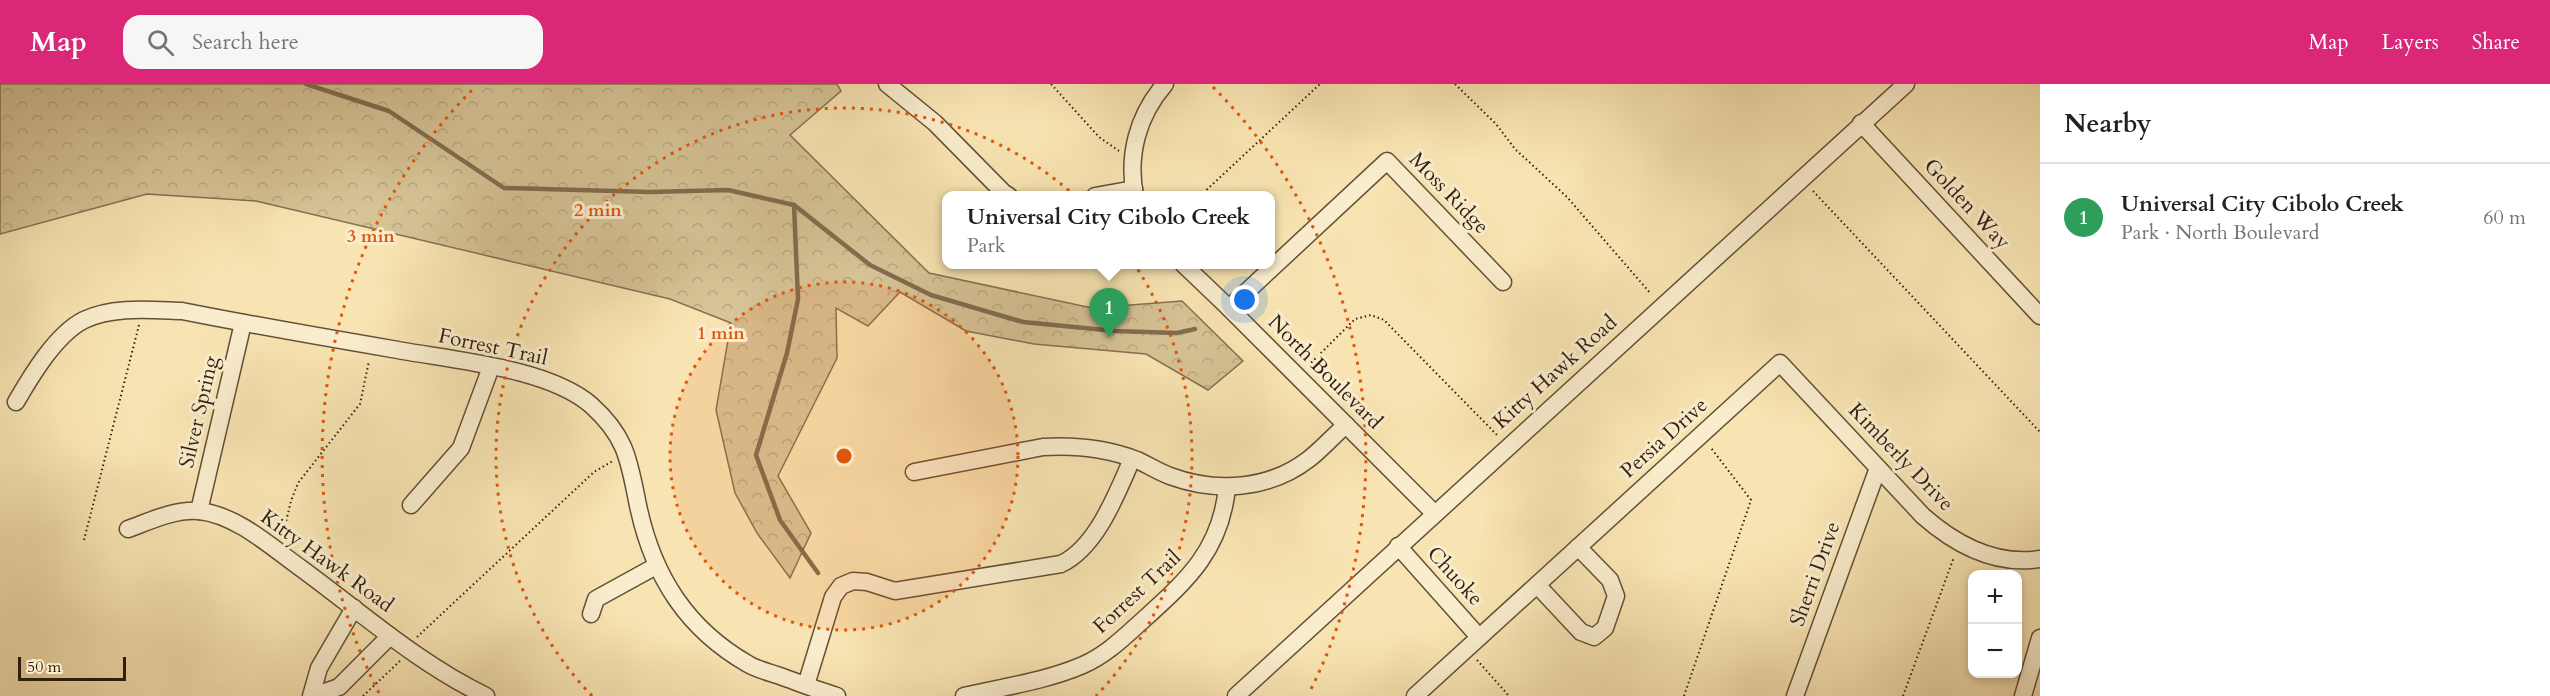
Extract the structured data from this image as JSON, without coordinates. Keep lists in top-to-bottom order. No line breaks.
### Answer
{"streets":{"street":["Moss Ridge","Golden Way","Forrest Trail","North Boulevard","Kitty Hawk Road","Silver Spring","Persia Drive","Kimberly Drive","Sherri Drive","Chuoke"]},"crossings":[["Moss Ridge","North Boulevard"],["Golden Way","Kitty Hawk Road"],["Forrest Trail","Silver Spring"],["North Boulevard","Kitty Hawk Road"],["Kitty Hawk Road","Silver Spring"],["Kitty Hawk Road","Chuoke"],["Persia Drive","Kimberly Drive"],["Persia Drive","Chuoke"],["Kimberly Drive","Sherri Drive"]],"scale_bar":"50 m","page":{"header":"Map","search":"Search here","nav":["Map","Layers","Share"],"heading":"Nearby","list":[{"mark":"1","name":"Universal City Cibolo Creek","note":"Park · North Boulevard","value":"60 m"}],"popup":["Universal City Cibolo Creek","Park"],"pins":"1","map_buttons":["+","−"],"scale":"50 m"},"rings":["2 min","3 min","1 min"]}
